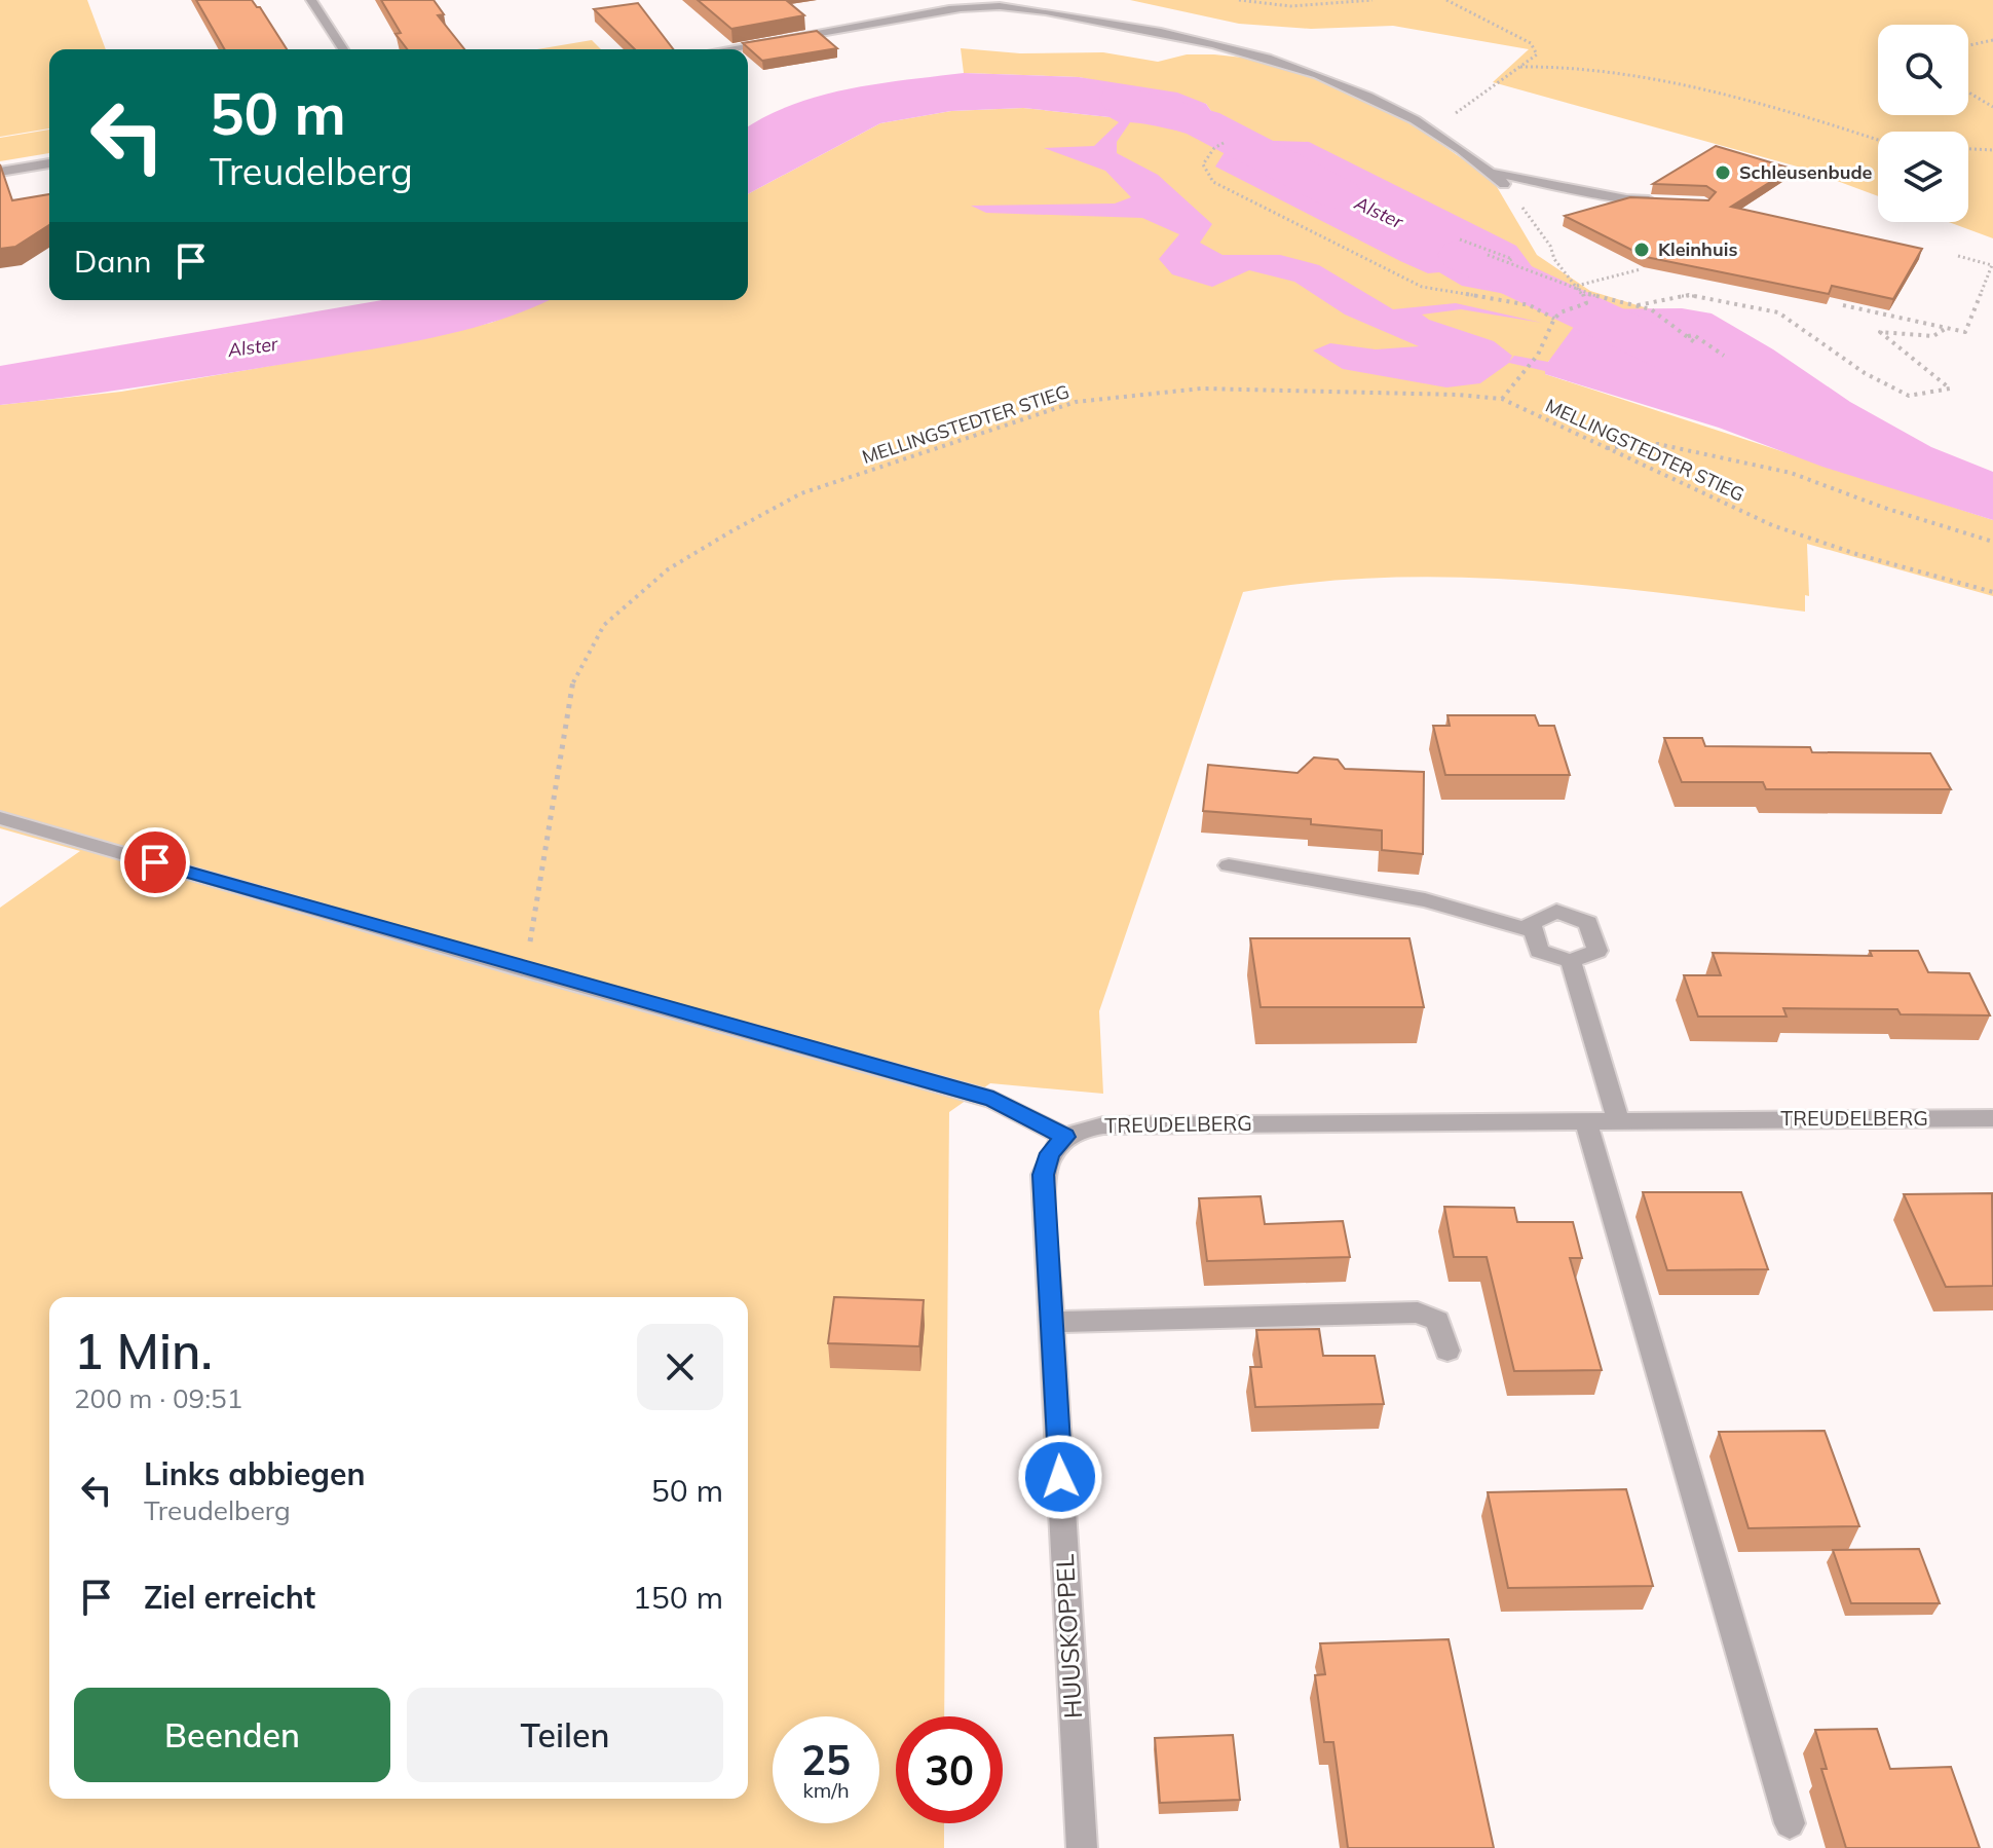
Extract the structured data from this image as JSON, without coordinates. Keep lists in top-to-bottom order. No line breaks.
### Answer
{"streets":{"street":["TREUDELBERG","HUUSKOPPEL"],"path":["MELLINGSTEDTER STIEG"]},"crossings":[["TREUDELBERG","HUUSKOPPEL"]],"water":["Alster"],"places":["Schleusenbude","Kleinhuis"],"page":{"turn":["50 m","Treudelberg"],"then":"Dann","heading":["1 Min.","200 m · 09:51"],"list":[{"name":"Links abbiegen","note":"Treudelberg","value":"50 m"},{"name":"Ziel erreicht","value":"150 m"}],"buttons":["Beenden","Teilen"],"speed":"25 km/h","limit":"30"}}
